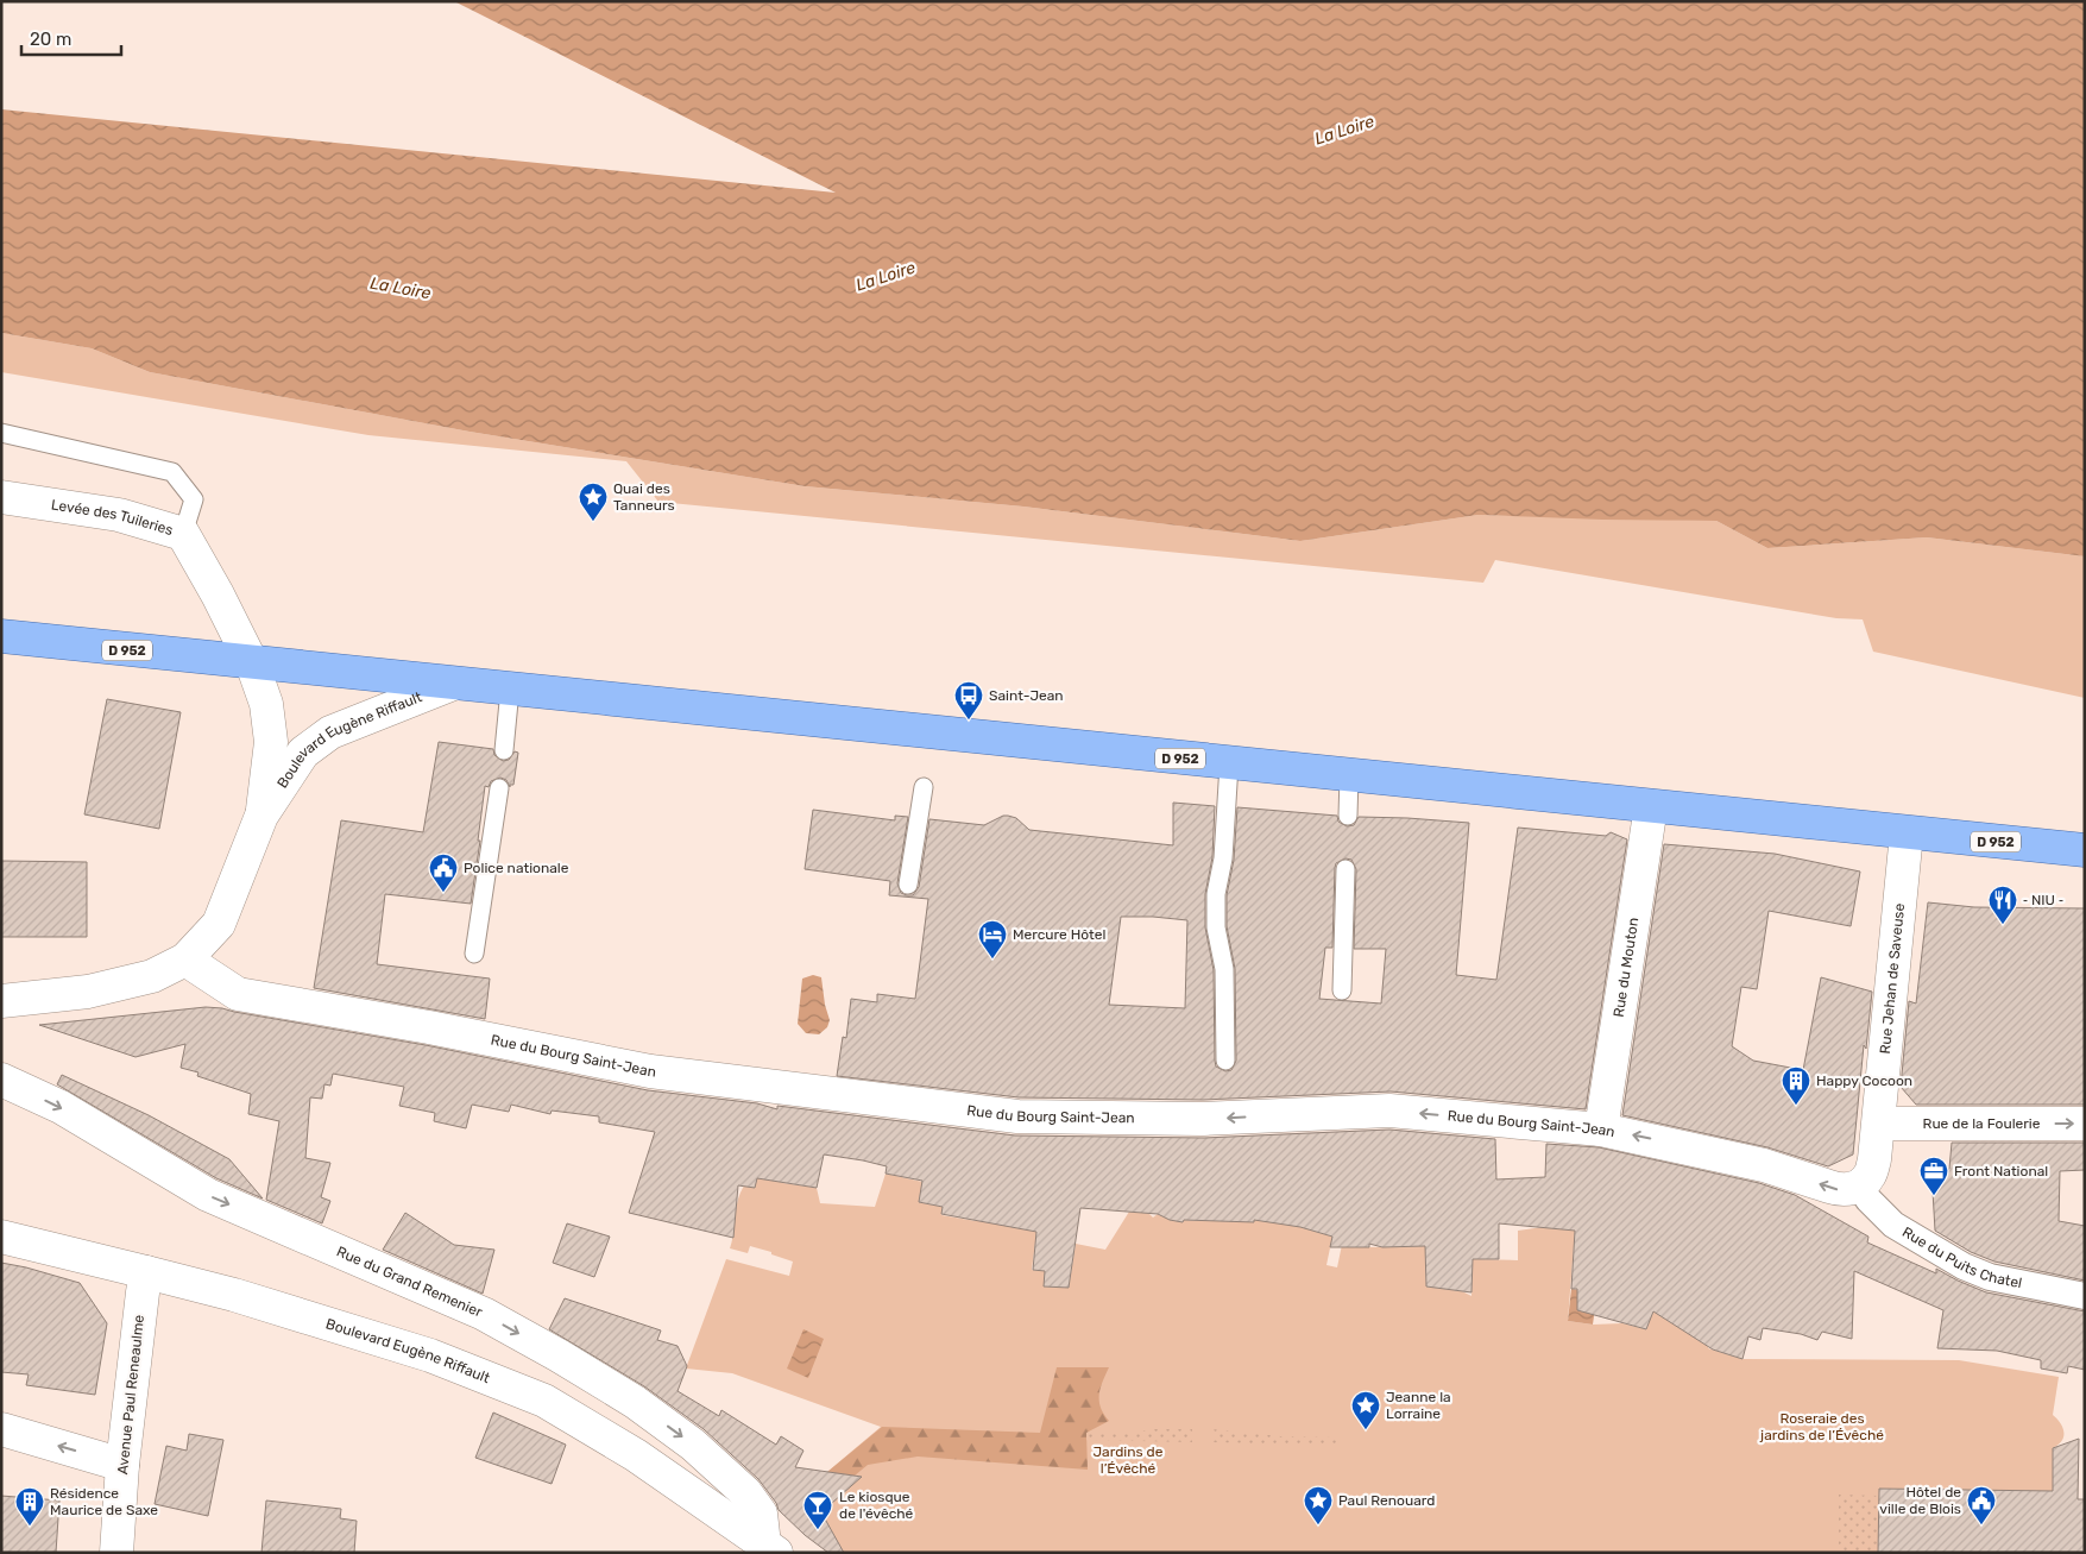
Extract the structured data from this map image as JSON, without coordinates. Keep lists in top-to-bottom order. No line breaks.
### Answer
{"streets":{"main road":["D 952"],"street":["Levée des Tuileries","Boulevard Eugène Riffault","Rue du Mouton","Rue Jehan de Saveuse","Rue du Bourg Saint-Jean","Rue de la Foulerie","Rue du Puits Chatel","Rue du Grand Remenier","Avenue Paul Reneaulme"]},"crossings":[["Levée des Tuileries","D 952"],["Levée des Tuileries","Boulevard Eugène Riffault"],["D 952","Boulevard Eugène Riffault"],["D 952","Rue du Mouton"],["D 952","Rue Jehan de Saveuse"],["Boulevard Eugène Riffault","Rue du Bourg Saint-Jean"],["Boulevard Eugène Riffault","Rue du Grand Remenier"],["Boulevard Eugène Riffault","Avenue Paul Reneaulme"],["Rue du Mouton","Rue du Bourg Saint-Jean"],["Rue Jehan de Saveuse","Rue de la Foulerie"],["Rue du Bourg Saint-Jean","Rue du Puits Chatel"]],"one_way":["Rue du Bourg Saint-Jean","Rue de la Foulerie","Rue du Grand Remenier"],"water":["La Loire"],"parks":["Roseraie des jardins de l’Évêché","Jardins de l’Évêché"],"places":{"place":["Quai des Tanneurs","Jeanne la Lorraine","Paul Renouard"],"bus stop":["Saint-Jean"],"public building":["Police nationale","Hôtel de ville de Blois"],"restaurant":["‑ NIU ‑"],"hotel":["Mercure Hôtel"],"building":["Happy Cocoon","Résidence Maurice de Saxe"],"office":["Front National"],"bar":["Le kiosque de l'évêché"]},"scale_bar":"20 m"}
